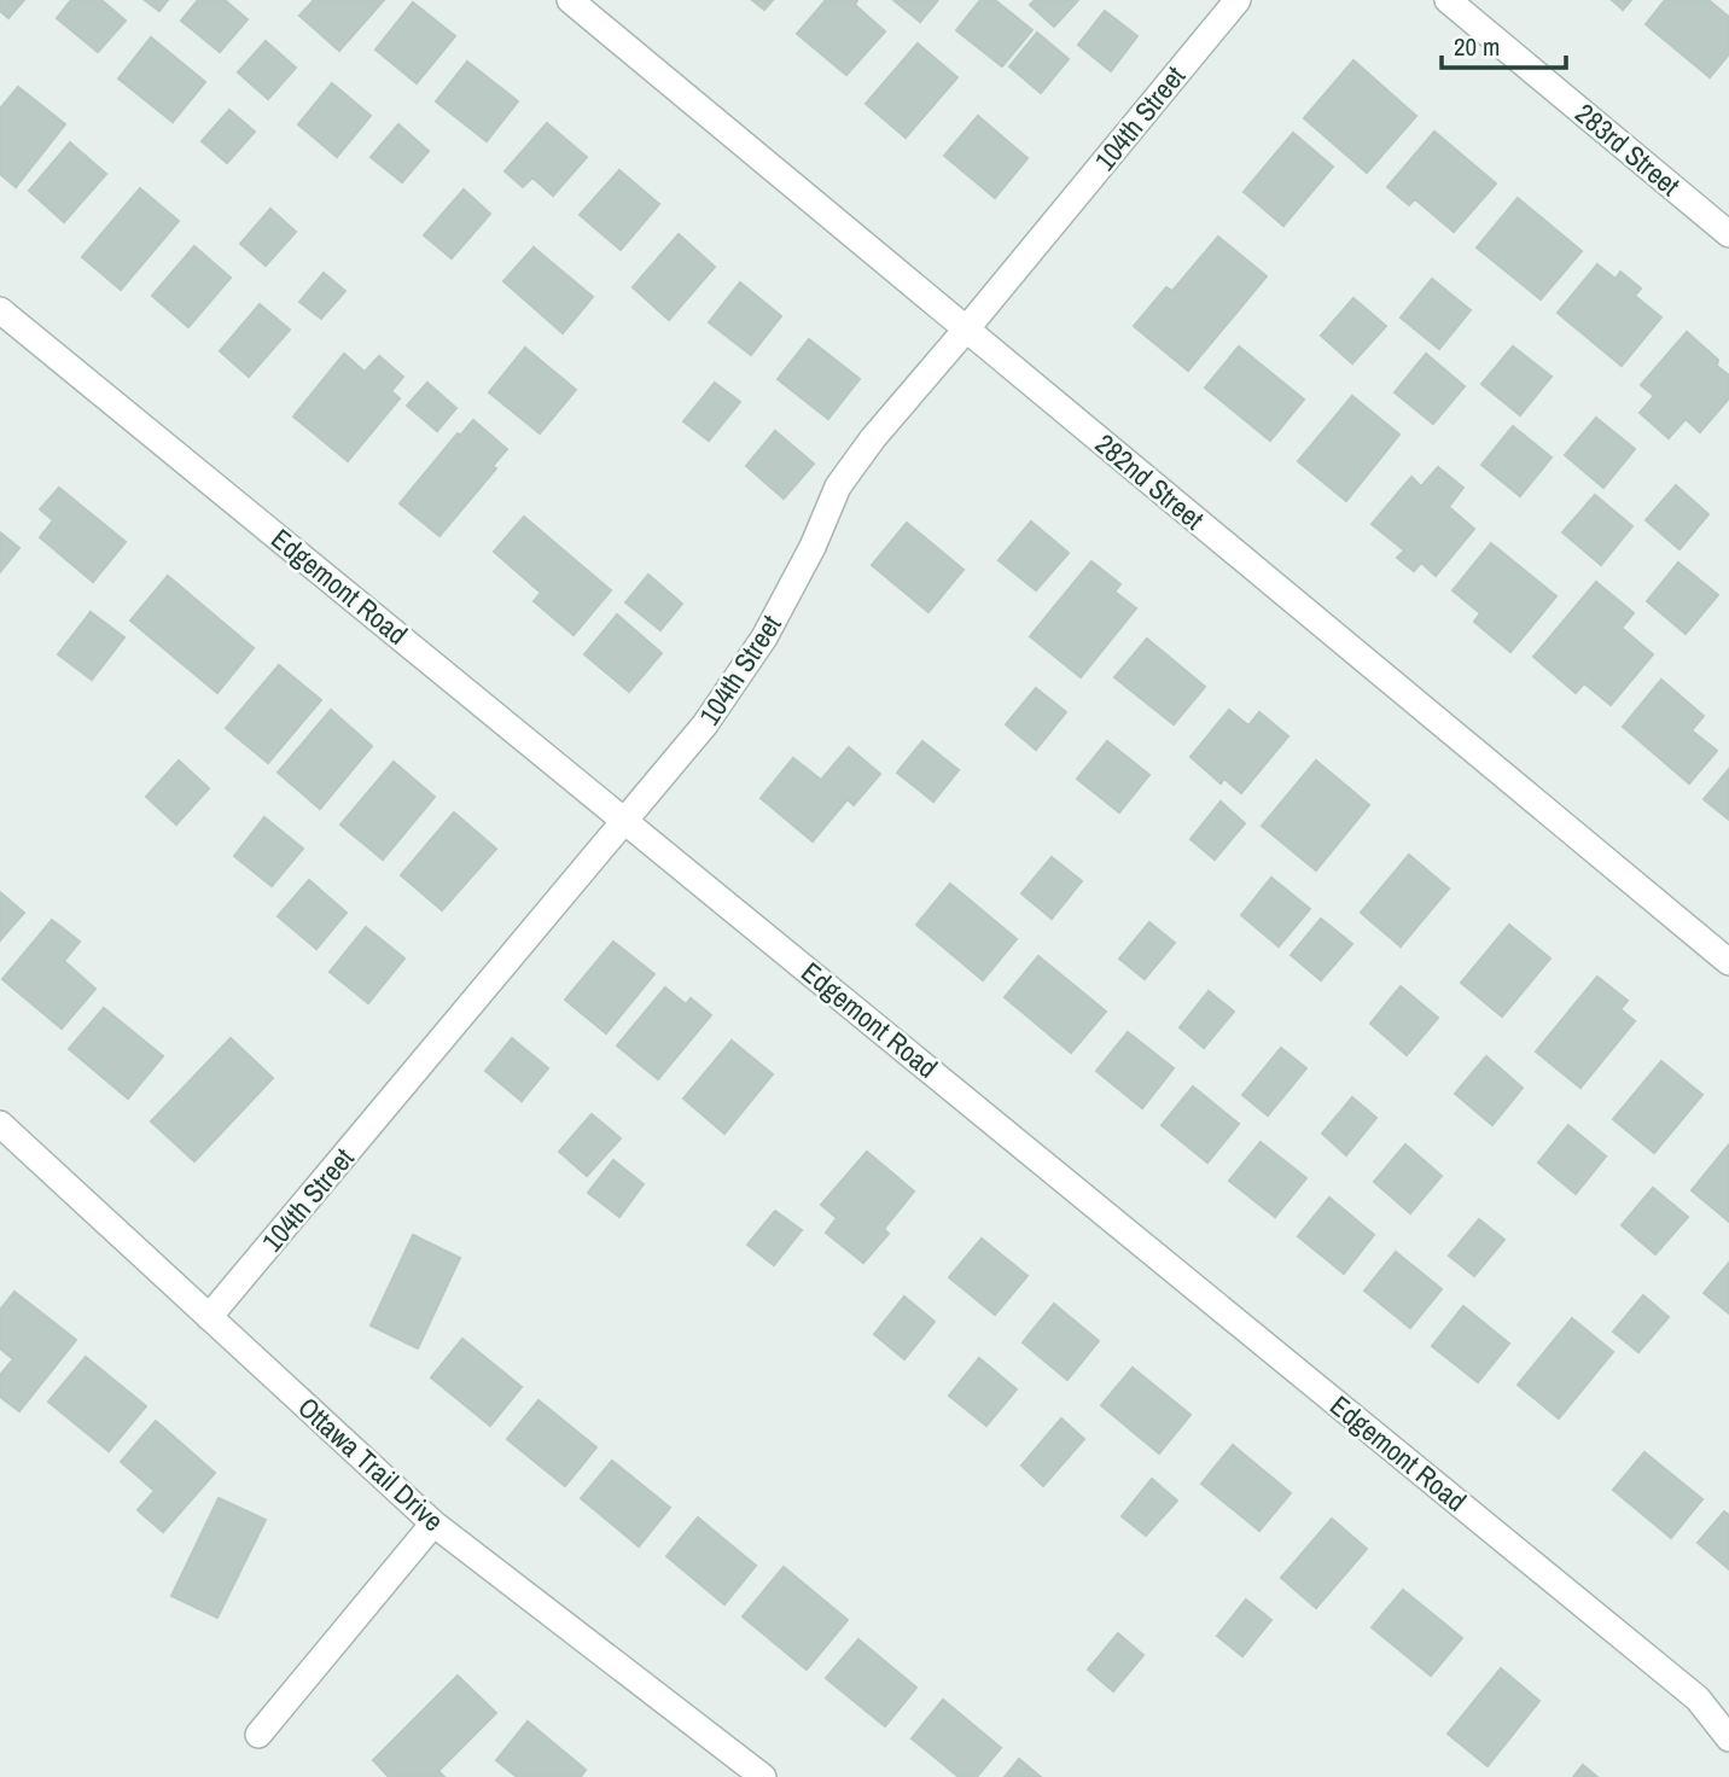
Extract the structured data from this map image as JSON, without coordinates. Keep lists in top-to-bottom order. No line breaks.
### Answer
{"streets":{"street":["104th Street","283rd Street","282nd Street","Edgemont Road","Ottawa Trail Drive"]},"crossings":[["104th Street","282nd Street"],["104th Street","Edgemont Road"],["104th Street","Ottawa Trail Drive"]],"scale_bar":"20 m"}
